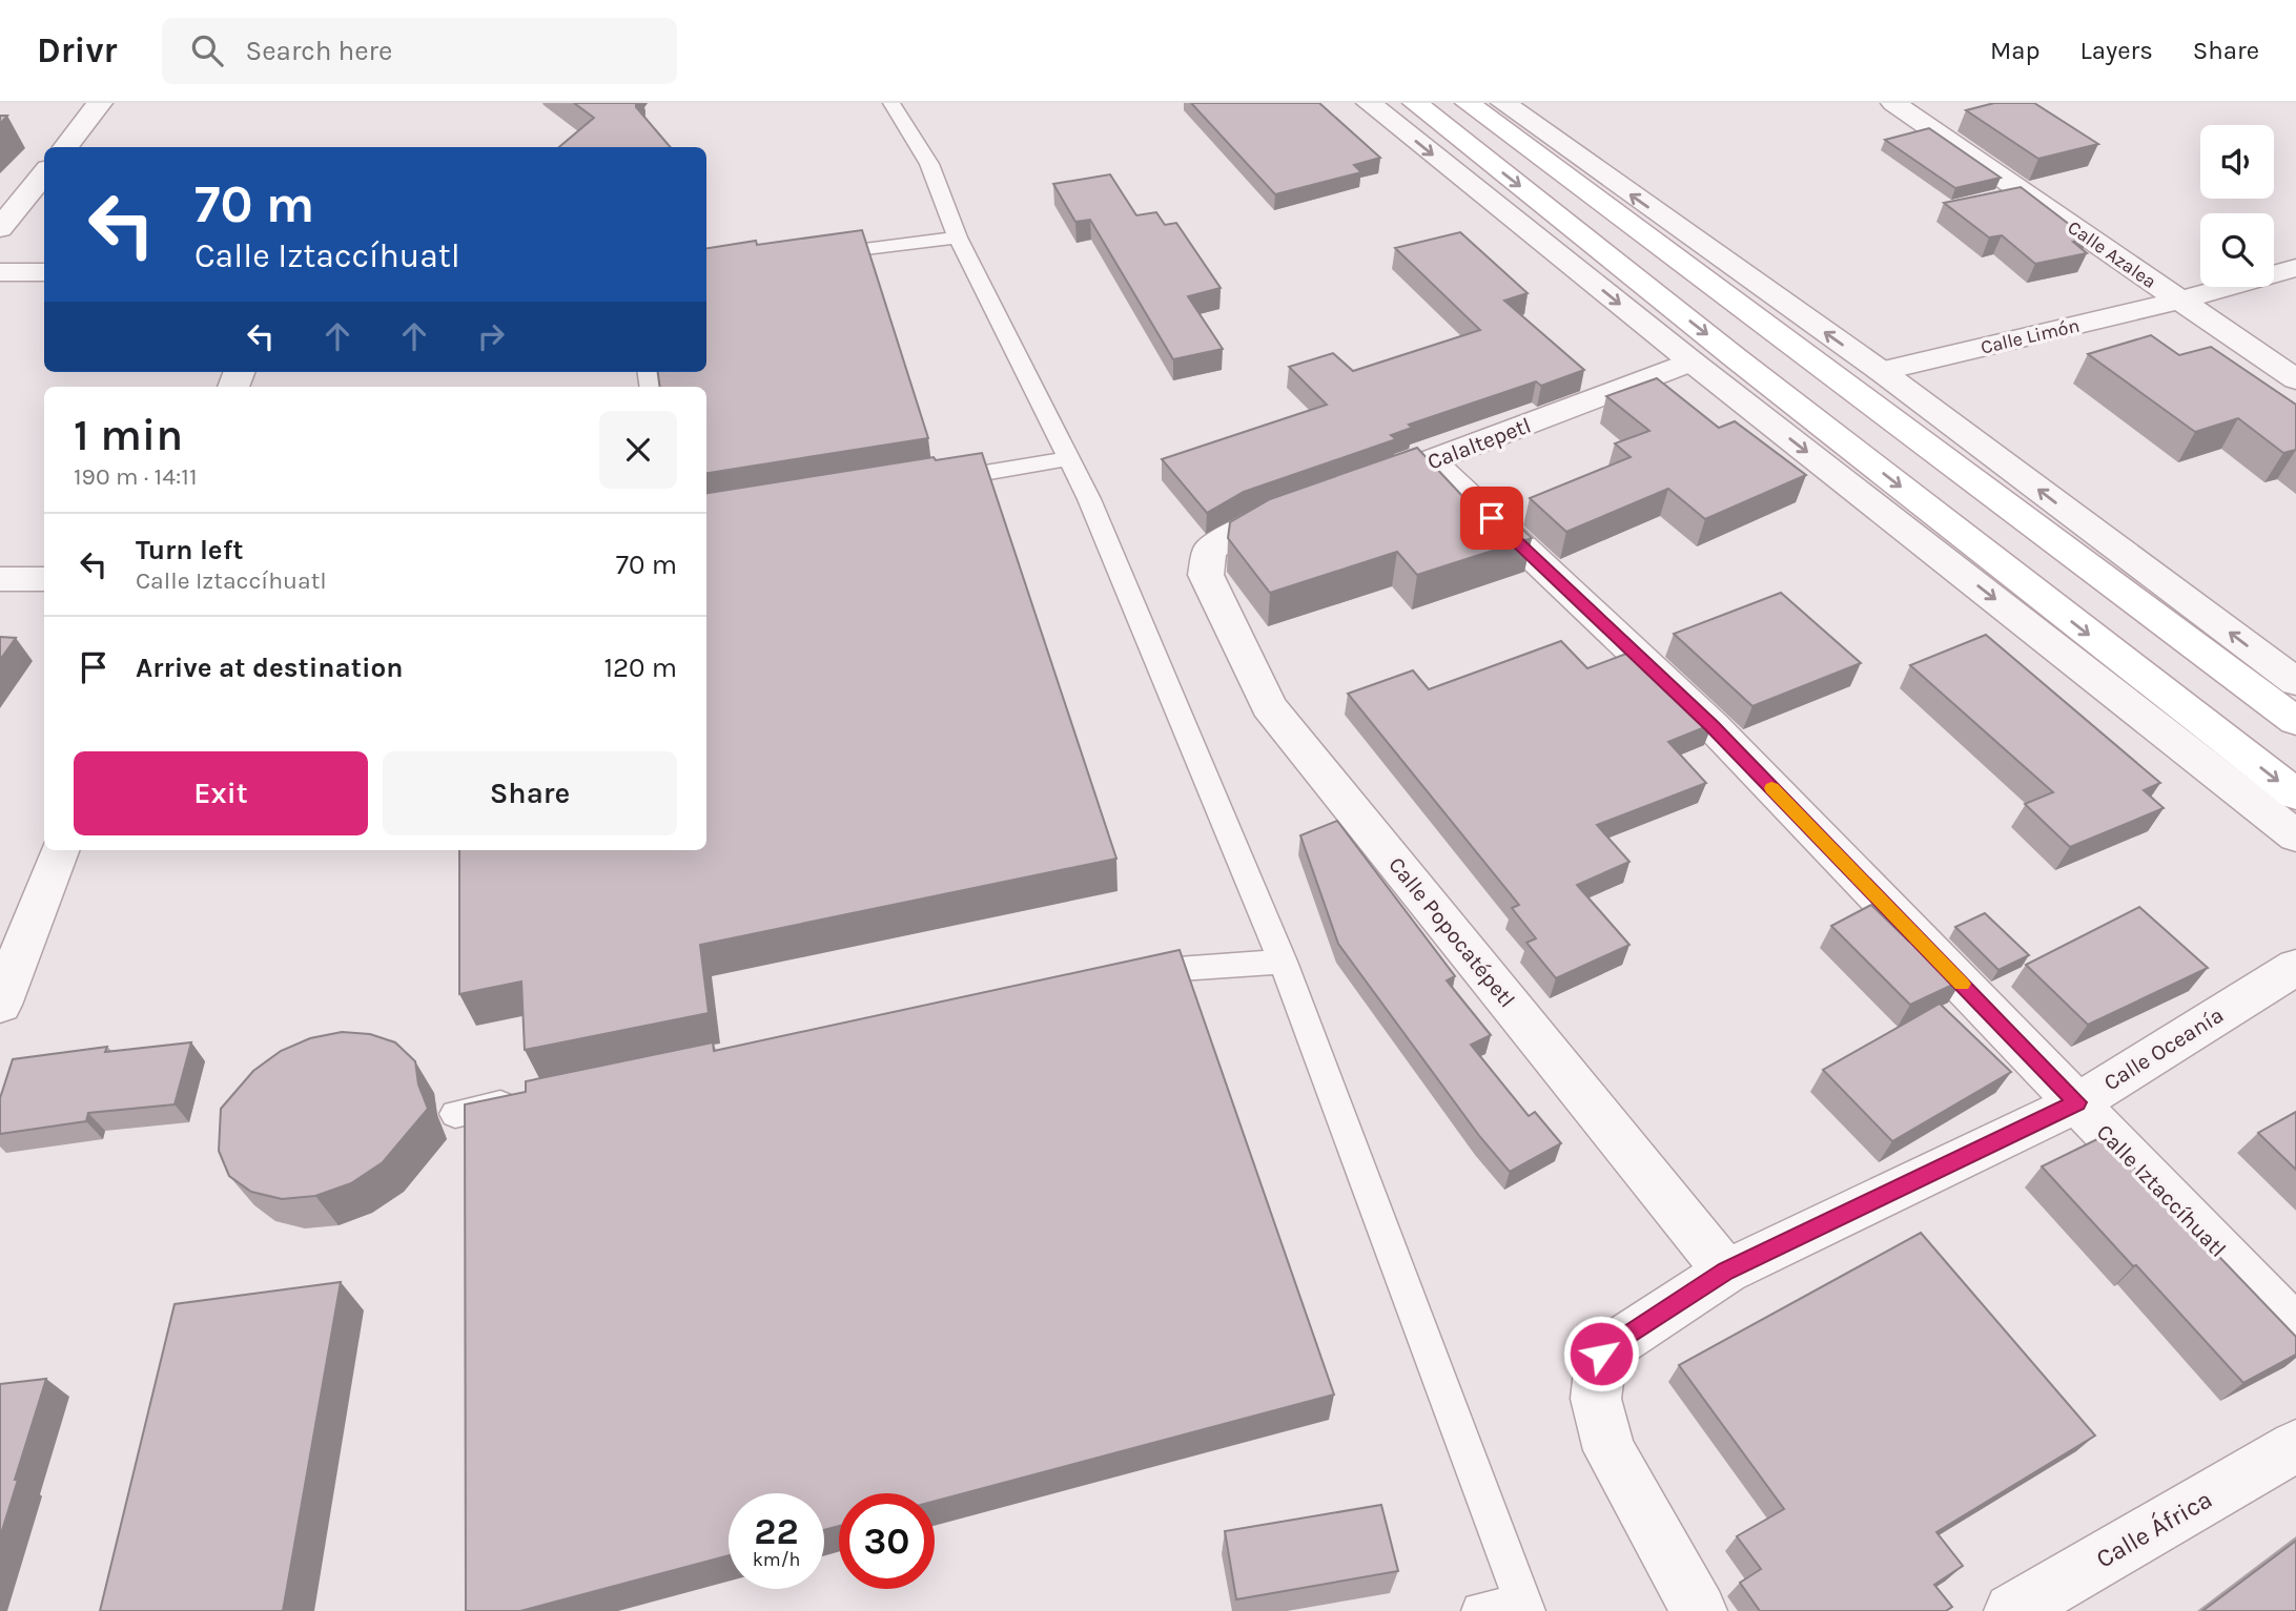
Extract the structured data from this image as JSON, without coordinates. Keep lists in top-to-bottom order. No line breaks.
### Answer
{"streets":{"street":["Calle Azalea","Calle Limón","Calaltepetl","Calle Popocatépetl","Calle Oceanía","Calle Iztaccíhuatl","Calle África"]},"crossings":[["Calle Azalea","Calle Limón"],["Calaltepetl","Calle Iztaccíhuatl"],["Calle Popocatépetl","Calle Oceanía"],["Calle Oceanía","Calle Iztaccíhuatl"]],"page":{"header":"Drivr","search":"Search here","nav":["Map","Layers","Share"],"turn":["70 m","Calle Iztaccíhuatl"],"heading":["1 min","190 m · 14:11"],"list":[{"name":"Turn left","note":"Calle Iztaccíhuatl","value":"70 m"},{"name":"Arrive at destination","value":"120 m"}],"buttons":["Exit","Share"],"speed":"22 km/h","limit":"30"}}
